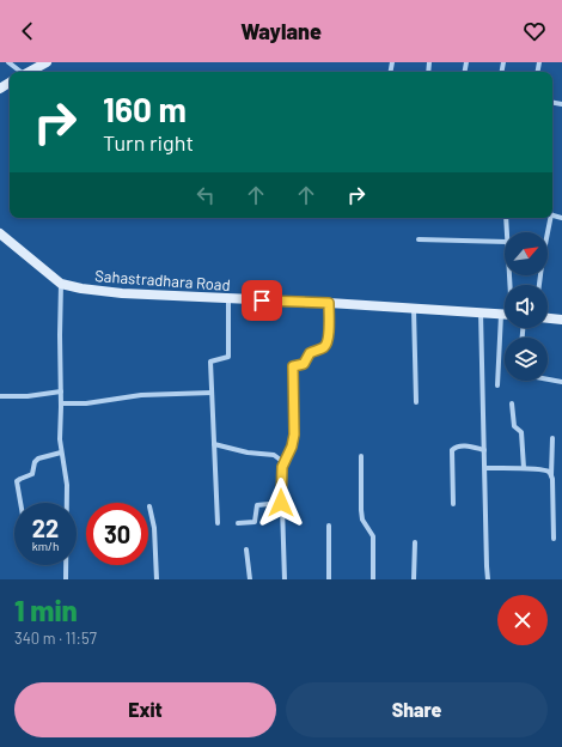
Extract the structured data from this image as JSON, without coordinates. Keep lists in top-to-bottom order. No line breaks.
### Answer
{"streets":{"main road":["Sahastradhara Road"]},"north":"top right","page":{"header":"Waylane","turn":["160 m","Turn right"],"speed":"22 km/h","limit":"30","heading":["1 min","340 m · 11:57"],"buttons":["Exit","Share"]}}
